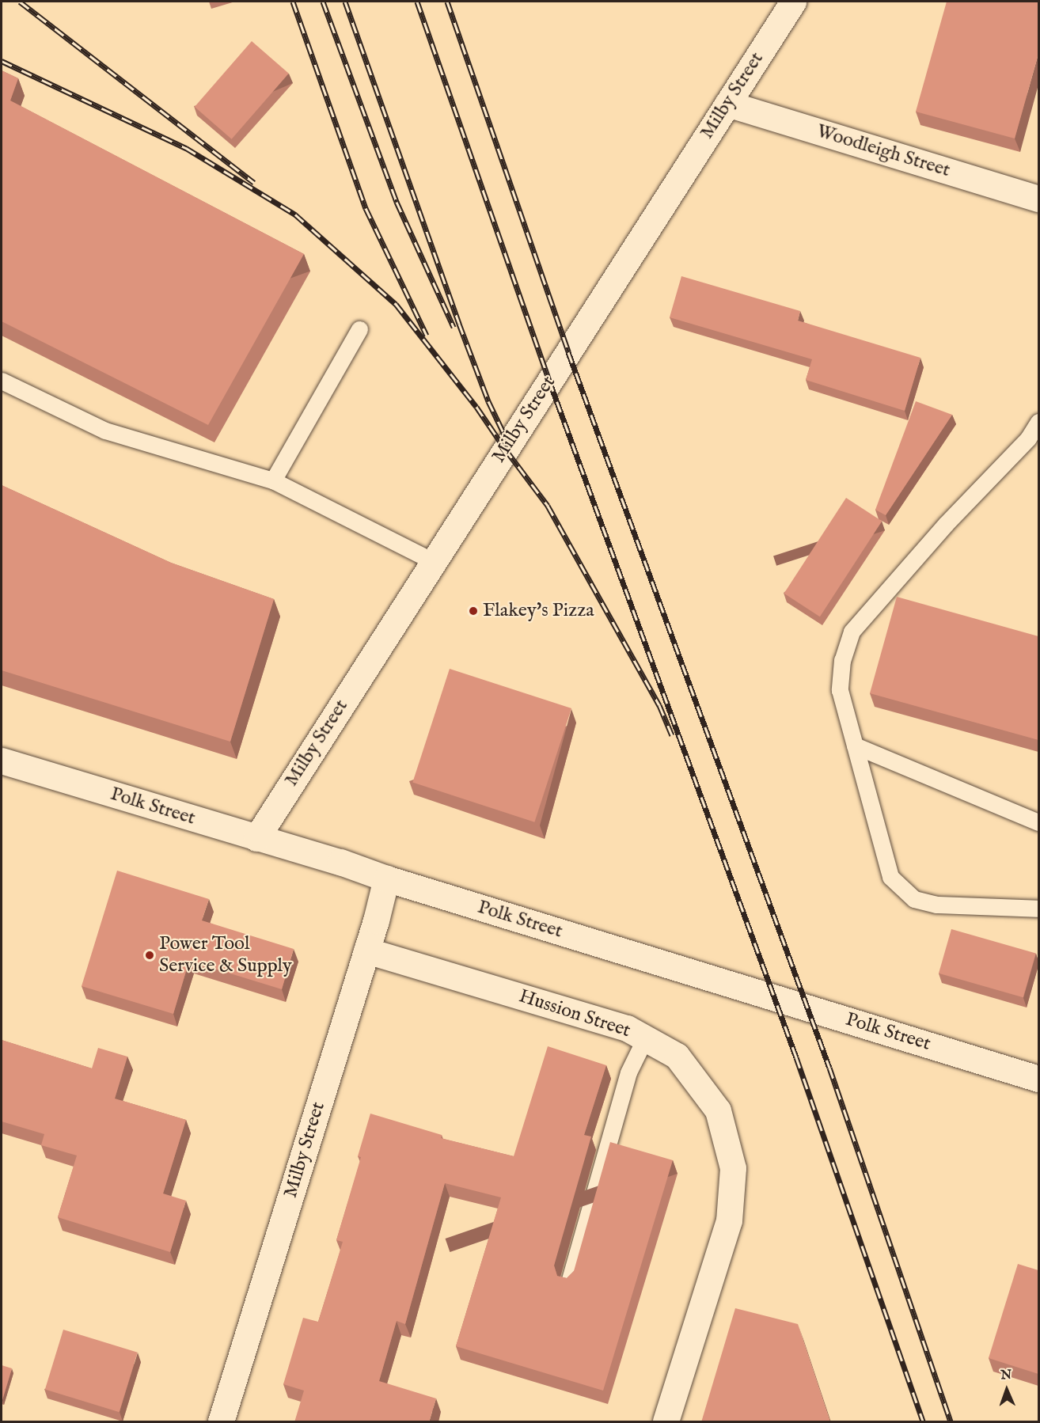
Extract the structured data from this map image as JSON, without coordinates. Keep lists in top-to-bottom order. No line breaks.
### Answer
{"streets":{"street":["Milby Street","Woodleigh Street","Polk Street","Hussion Street"]},"crossings":[["Milby Street","Woodleigh Street"],["Milby Street","Polk Street"],["Milby Street","Hussion Street"]],"places":["Flakey's Pizza","Power Tool Service & Supply"],"north":"top"}
